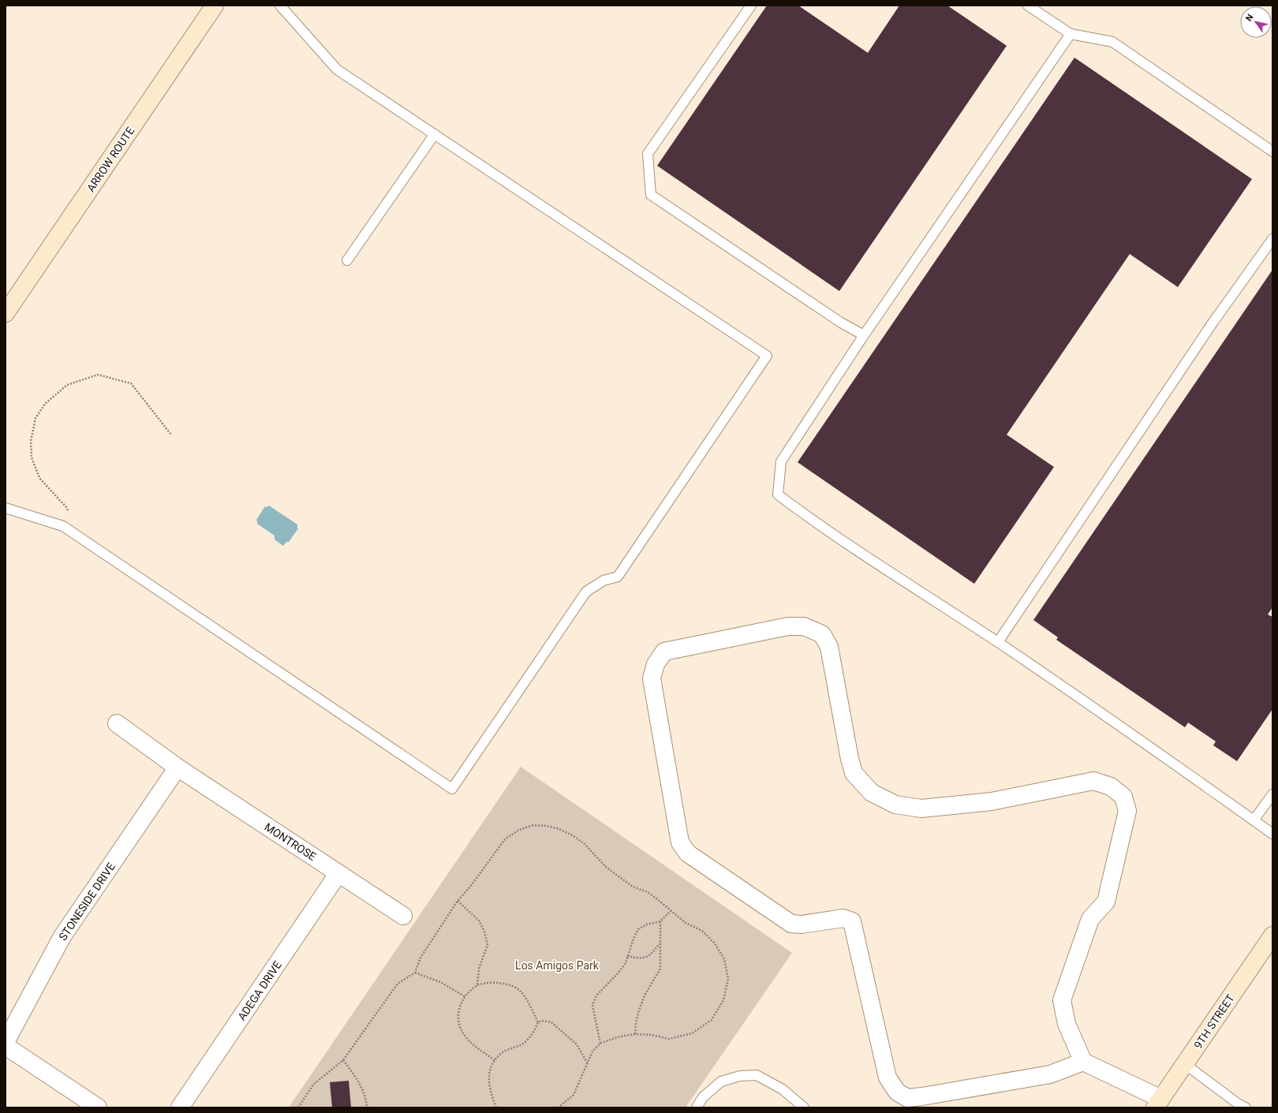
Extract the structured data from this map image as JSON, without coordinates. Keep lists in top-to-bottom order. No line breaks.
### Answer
{"streets":{"main road":["ARROW ROUTE","9TH STREET"],"street":["MONTROSE","STONESIDE DRIVE","ADEGA DRIVE"]},"crossings":[["MONTROSE","STONESIDE DRIVE"],["MONTROSE","ADEGA DRIVE"]],"parks":["Los Amigos Park"],"north":"top left"}
